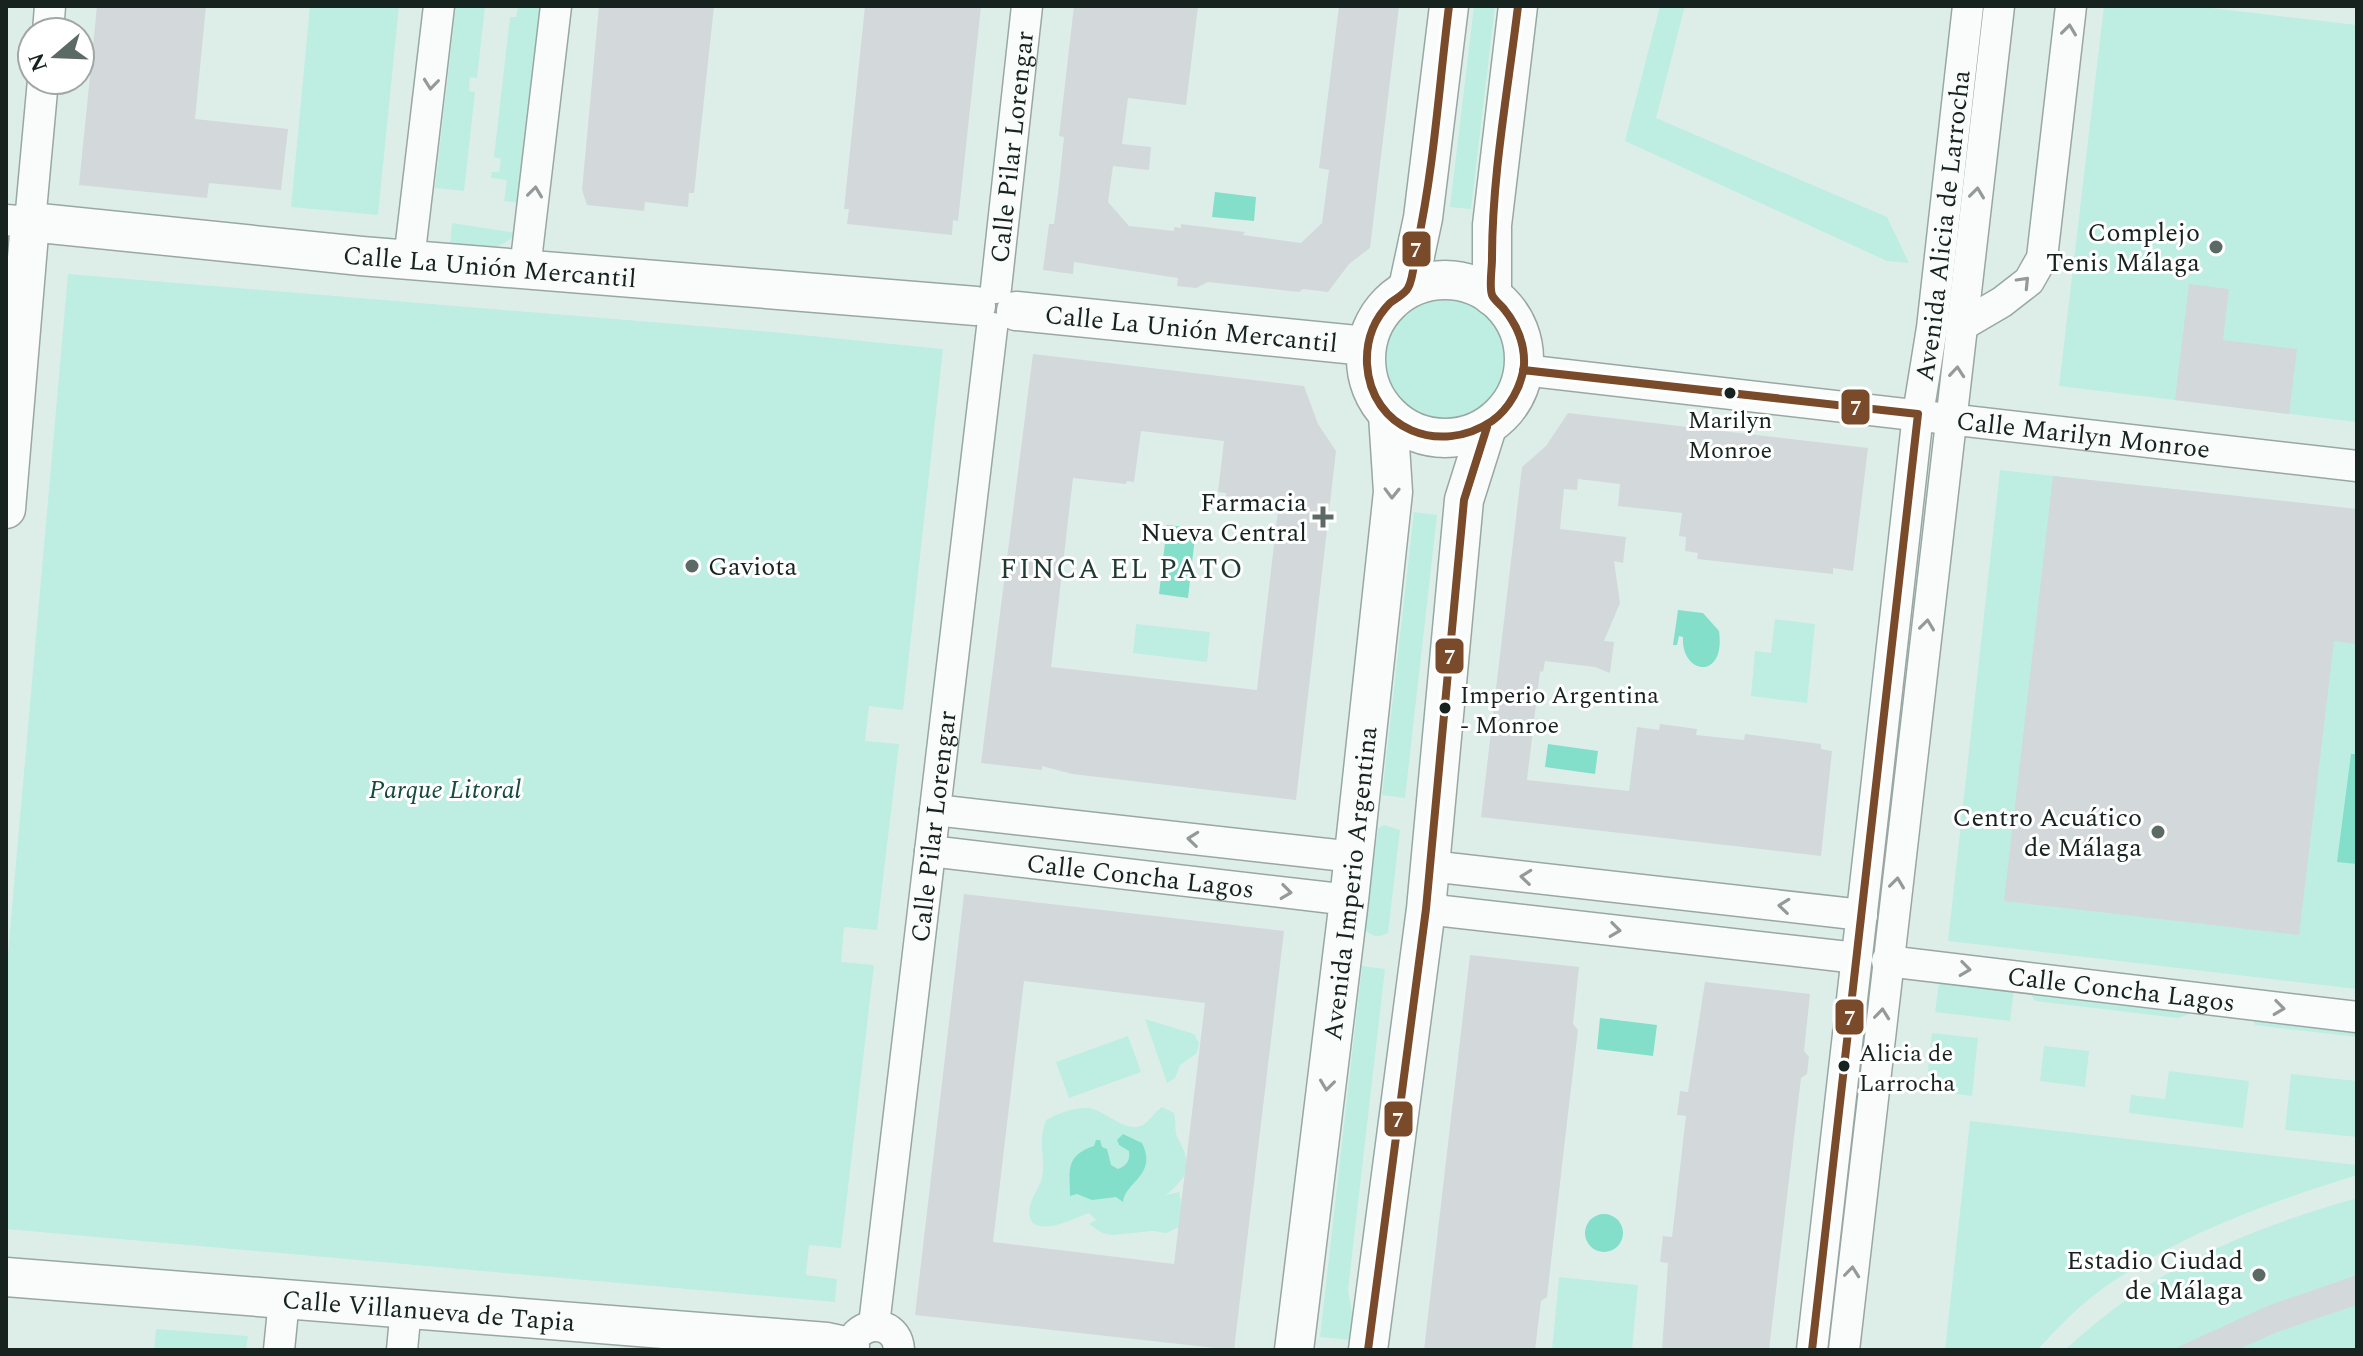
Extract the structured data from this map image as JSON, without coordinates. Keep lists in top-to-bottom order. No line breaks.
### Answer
{"streets":{"street":["Calle Pilar Lorengar","Avenida Alicia de Larrocha","Calle La Unión Mercantil","Calle Marilyn Monroe","Calle Concha Lagos","Avenida Imperio Argentina","Calle Villanueva de Tapia"]},"crossings":[["Calle Pilar Lorengar","Calle La Unión Mercantil"],["Calle Pilar Lorengar","Calle Concha Lagos"],["Calle Pilar Lorengar","Calle Villanueva de Tapia"],["Avenida Alicia de Larrocha","Calle Marilyn Monroe"],["Avenida Alicia de Larrocha","Calle Concha Lagos"],["Calle La Unión Mercantil","Calle Marilyn Monroe"],["Calle La Unión Mercantil","Avenida Imperio Argentina"],["Calle Marilyn Monroe","Avenida Imperio Argentina"],["Calle Concha Lagos","Avenida Imperio Argentina"]],"districts":["FINCA EL PATO"],"parks":["Parque Litoral"],"places":{"other":["Complejo Tenis Málaga","Marilyn Monroe","Gaviota","Imperio Argentina - Monroe","Centro Acuático de Málaga","Alicia de Larrocha","Estadio Ciudad de Málaga"],"health":["Farmacia Nueva Central"]},"lines":["transit line 7"],"north":"left"}
